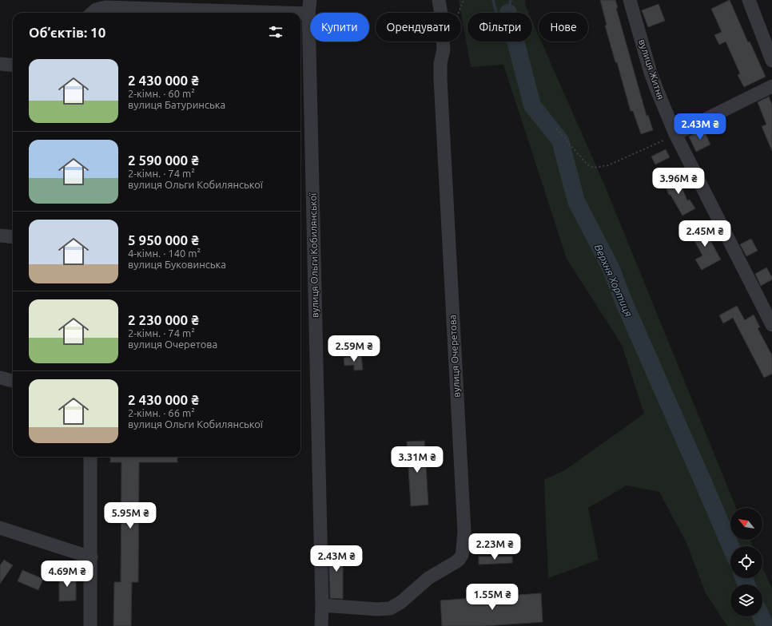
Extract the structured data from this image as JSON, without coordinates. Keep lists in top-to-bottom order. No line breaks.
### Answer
{"streets":{"street":["вулиця Житня","вулиця Ольги Кобилянської","вулиця Очеретова"]},"crossings":[["вулиця Ольги Кобилянської","вулиця Очеретова"]],"water":["Верхня Хортиця"],"north":"top left","page":{"chip":["Купити","Орендувати","Фільтри","Нове"],"heading":"Об’єктів: 10","list":[{"name":"2 430 000 ₴","note":"2-кімн. · 60 m² · вулиця Батуринська"},{"name":"2 590 000 ₴","note":"2-кімн. · 74 m² · вулиця Ольги Кобилянської"},{"name":"5 950 000 ₴","note":"4-кімн. · 140 m² · вулиця Буковинська"},{"name":"2 230 000 ₴","note":"2-кімн. · 74 m² · вулиця Очеретова"},{"name":"2 430 000 ₴","note":"2-кімн. · 66 m² · вулиця Ольги Кобилянської"}],"price":["2.43M ₴","3.96M ₴","2.45M ₴","2.59M ₴","3.31M ₴","5.95M ₴","2.23M ₴","2.43M ₴","4.69M ₴","1.55M ₴"]}}
